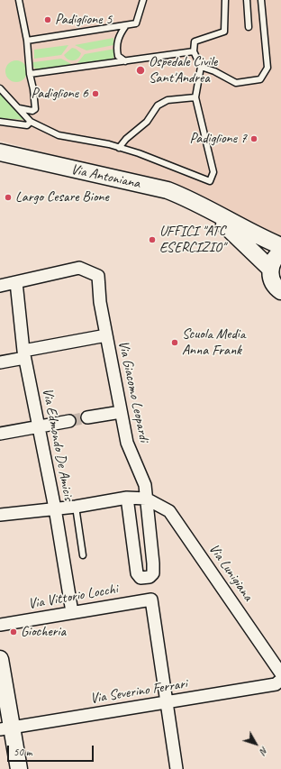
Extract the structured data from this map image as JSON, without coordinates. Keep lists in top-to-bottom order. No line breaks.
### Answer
{"streets":{"street":["Via Antoniana","Via Giacomo Leopardi","Via Edmondo De Amicis","Via Lunigiana","Via Vittorio Locchi","Via Severino Ferrari"]},"crossings":[["Via Giacomo Leopardi","Via Edmondo De Amicis"],["Via Giacomo Leopardi","Via Lunigiana"],["Via Edmondo De Amicis","Via Vittorio Locchi"],["Via Vittorio Locchi","Via Severino Ferrari"]],"places":["Padiglione 5","Ospedale Civile Sant'Andrea","Padiglione 6","Padiglione 7","Largo Cesare Bione","UFFICI \"ATC ESERCIZIO\"","Scuola Media Anna Frank","Giocheria"],"scale_bar":"50 m","north":"bottom right"}
